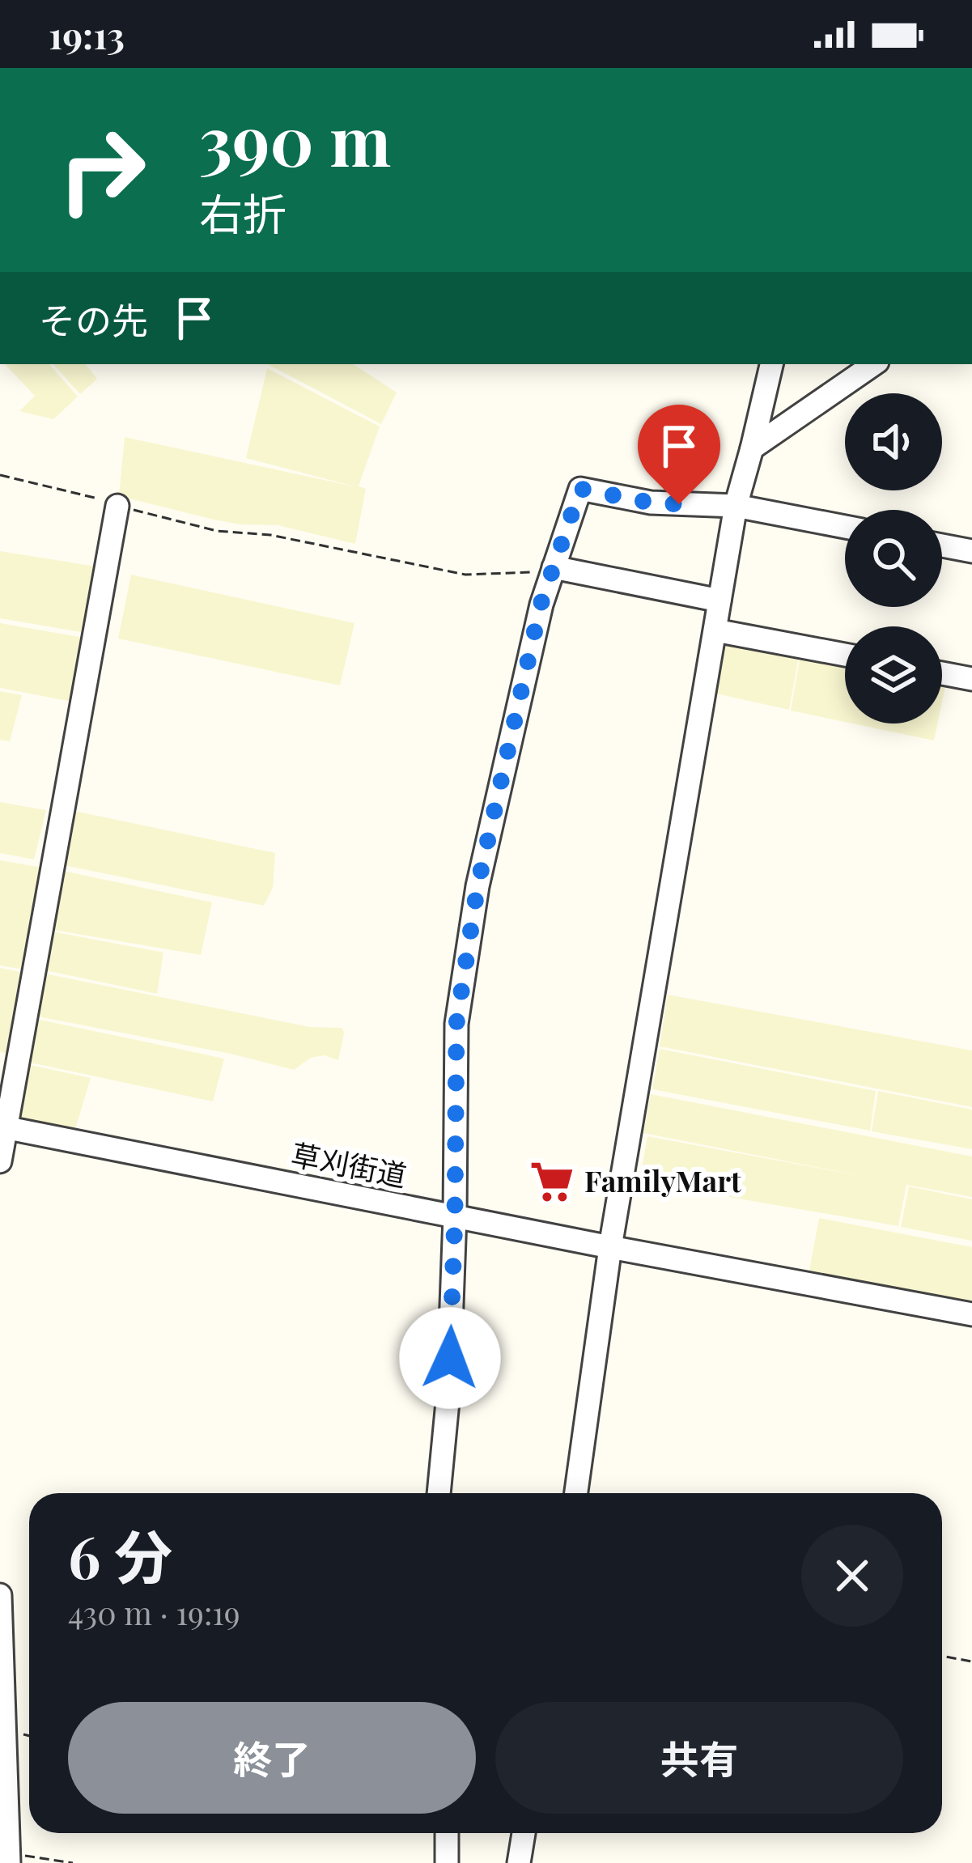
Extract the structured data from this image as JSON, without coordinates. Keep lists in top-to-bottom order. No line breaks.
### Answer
{"streets":{"street":["草刈街道"]},"places":{"supermarket":["FamilyMart"]},"page":{"status":"19:13","turn":["390 m","右折"],"then":"その先","heading":["6 分","430 m · 19:19"],"buttons":["終了","共有"]}}
